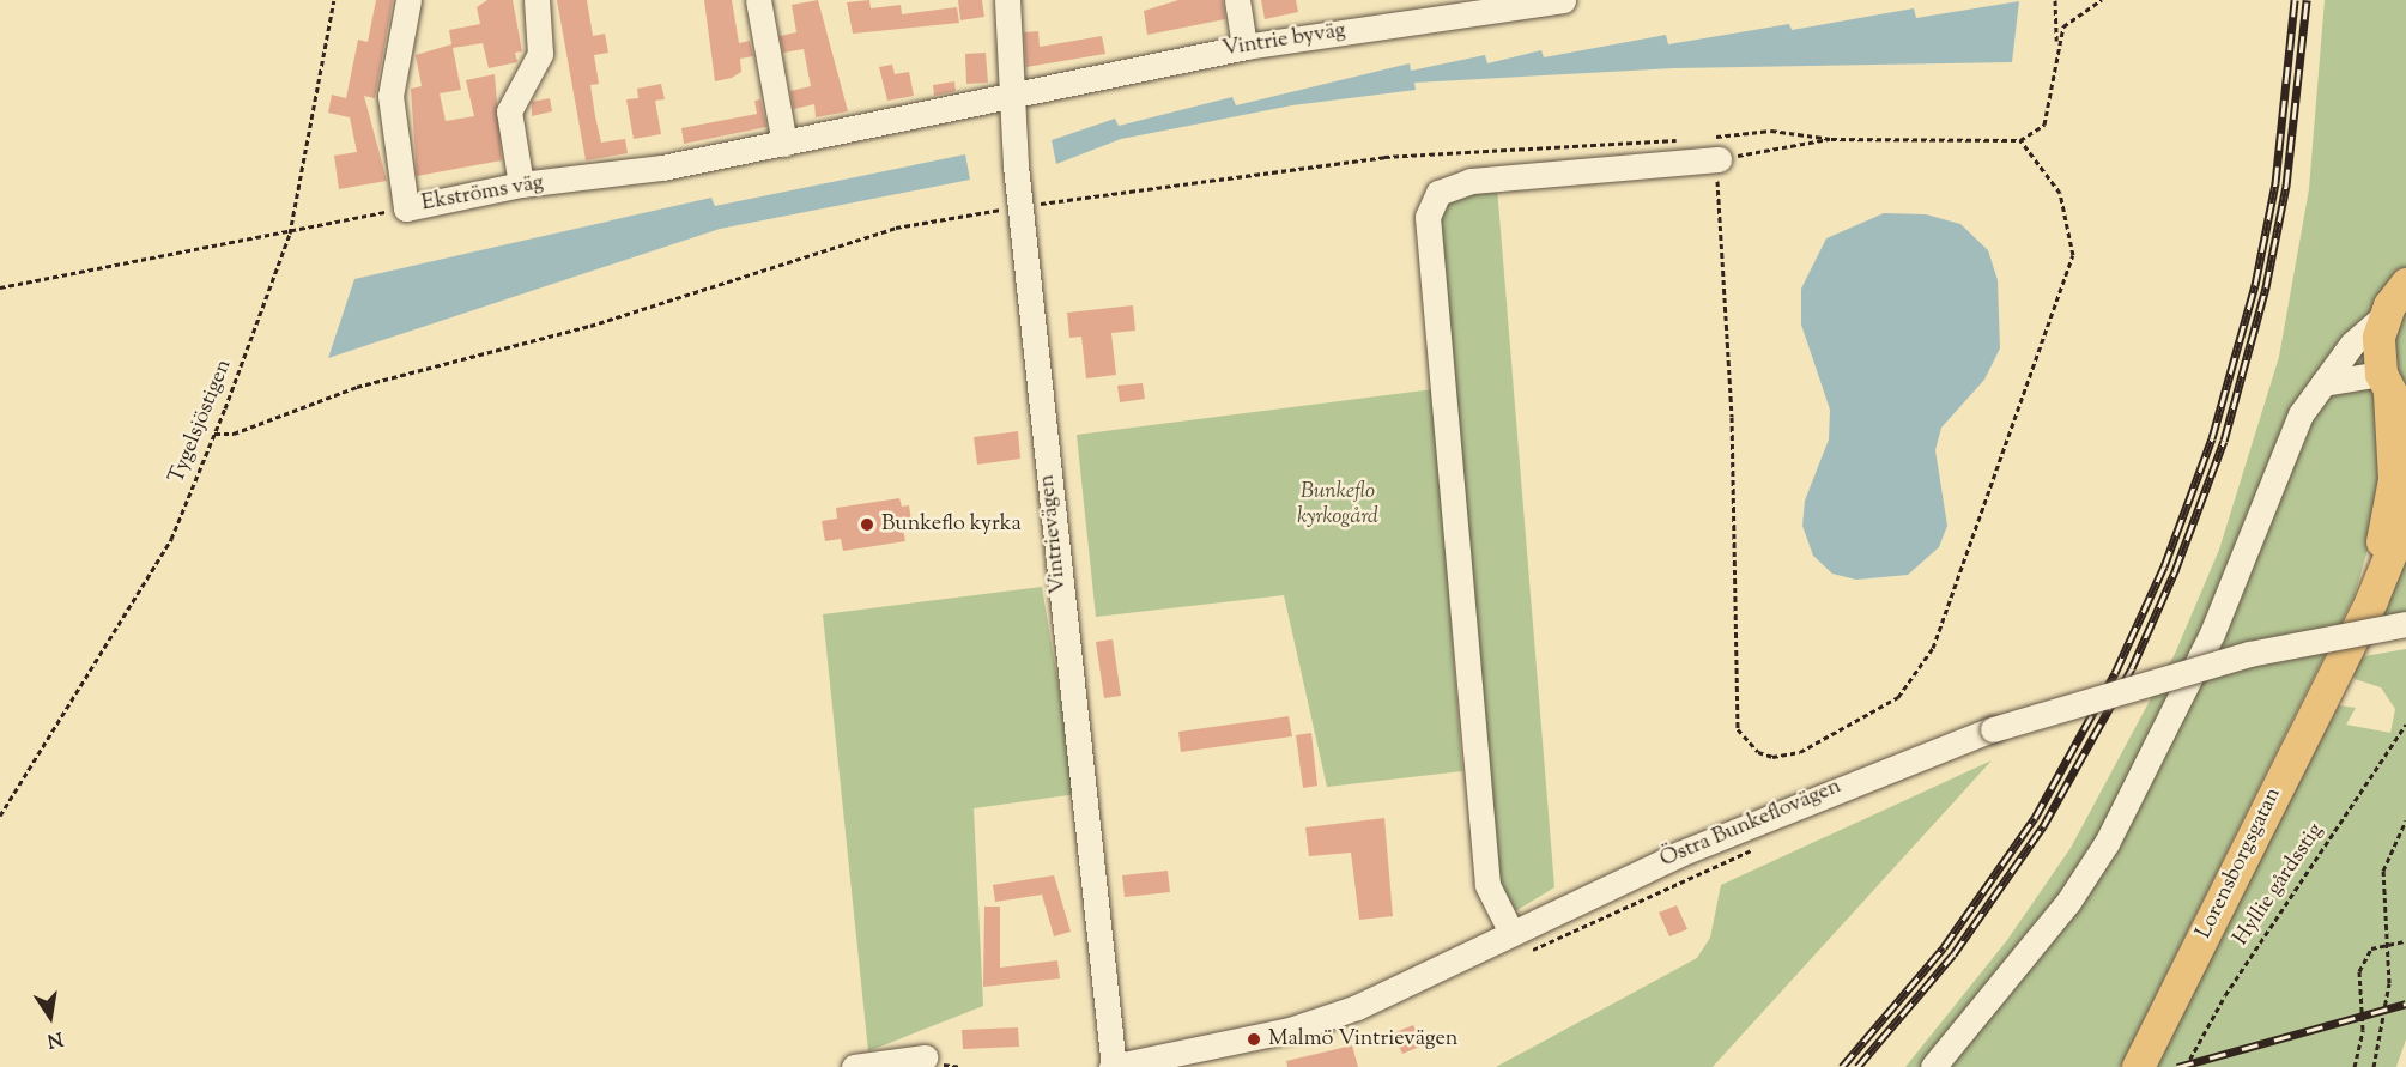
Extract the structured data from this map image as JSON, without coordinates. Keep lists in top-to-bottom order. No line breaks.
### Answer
{"streets":{"main road":["Lorensborgsgatan"],"street":["Vintrie byväg","Ekströms väg","Vintrievägen","Östra Bunkeflovägen"],"path":["Tygelsjöstigen","Hyllie gårdsstig"]},"crossings":[["Vintrie byväg","Ekströms väg"],["Vintrie byväg","Vintrievägen"],["Ekströms väg","Tygelsjöstigen"],["Ekströms väg","Vintrievägen"],["Vintrievägen","Östra Bunkeflovägen"]],"parks":["Bunkeflo kyrkogård"],"places":["Bunkeflo kyrka","Malmö Vintrievägen"],"north":"bottom"}
